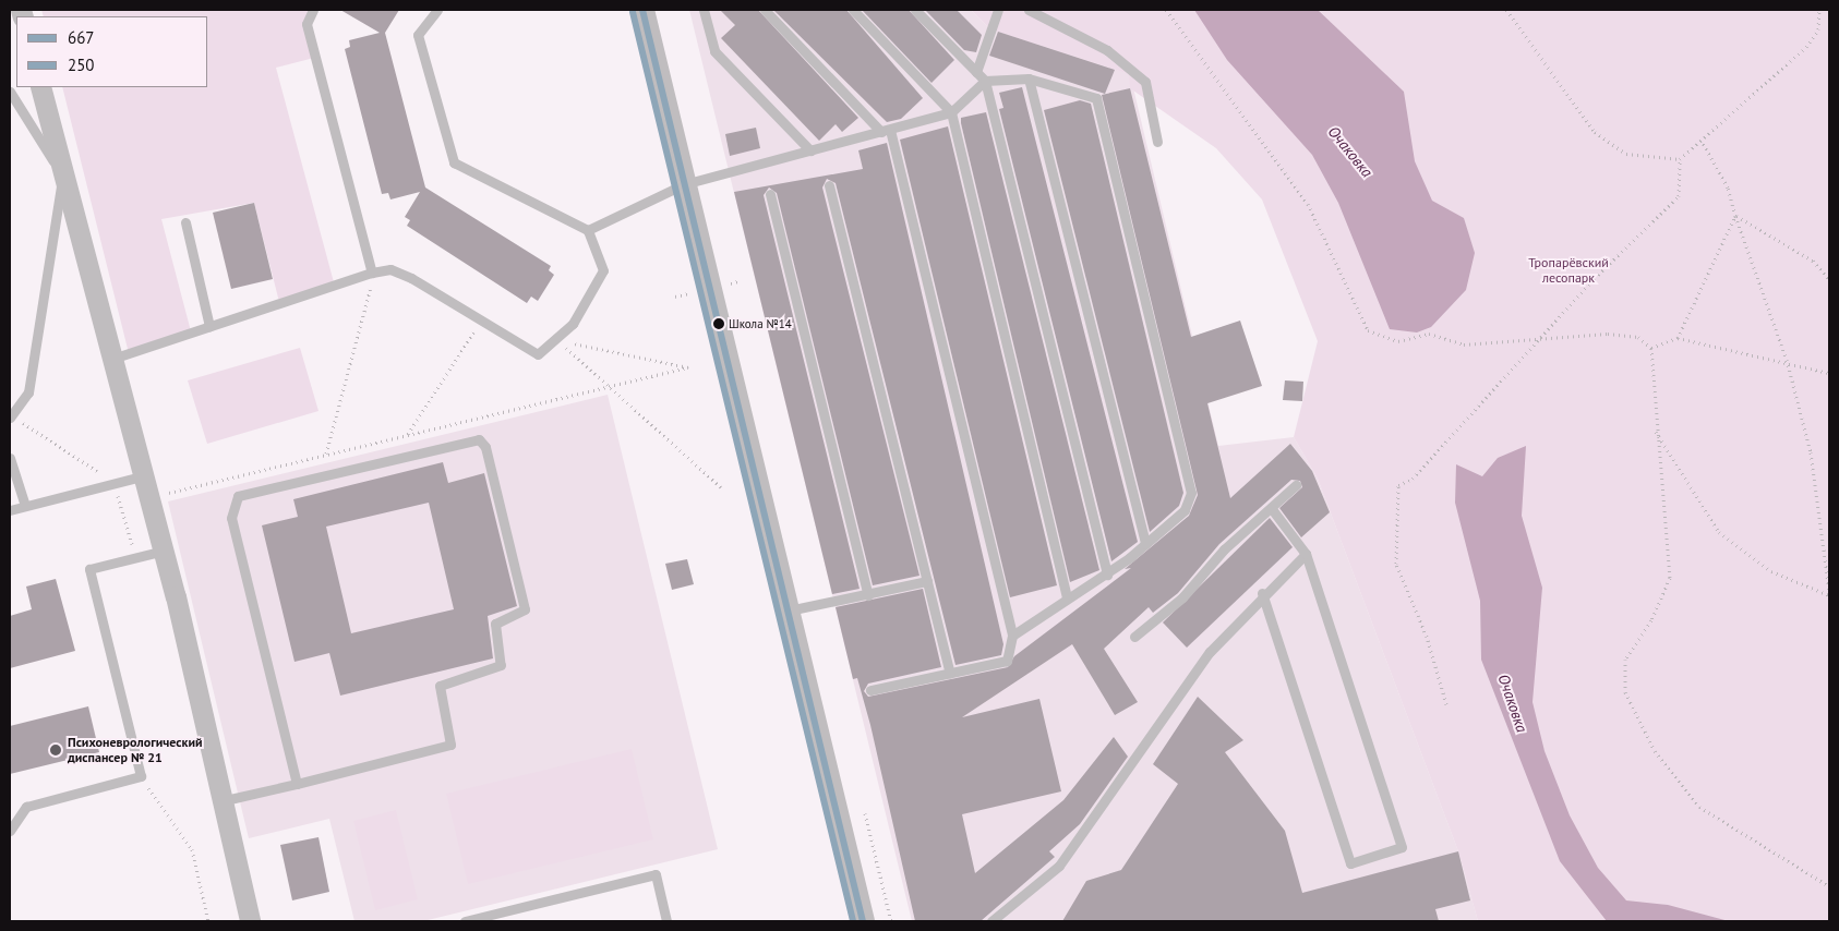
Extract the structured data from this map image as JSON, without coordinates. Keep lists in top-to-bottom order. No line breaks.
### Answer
{"water":["Очаковка"],"parks":["Тропарёвский лесопарк"],"places":["Школа №14","Психоневрологический диспансер № 21"],"lines":["transit line 667","transit line 250"],"legend":["667","250"]}
